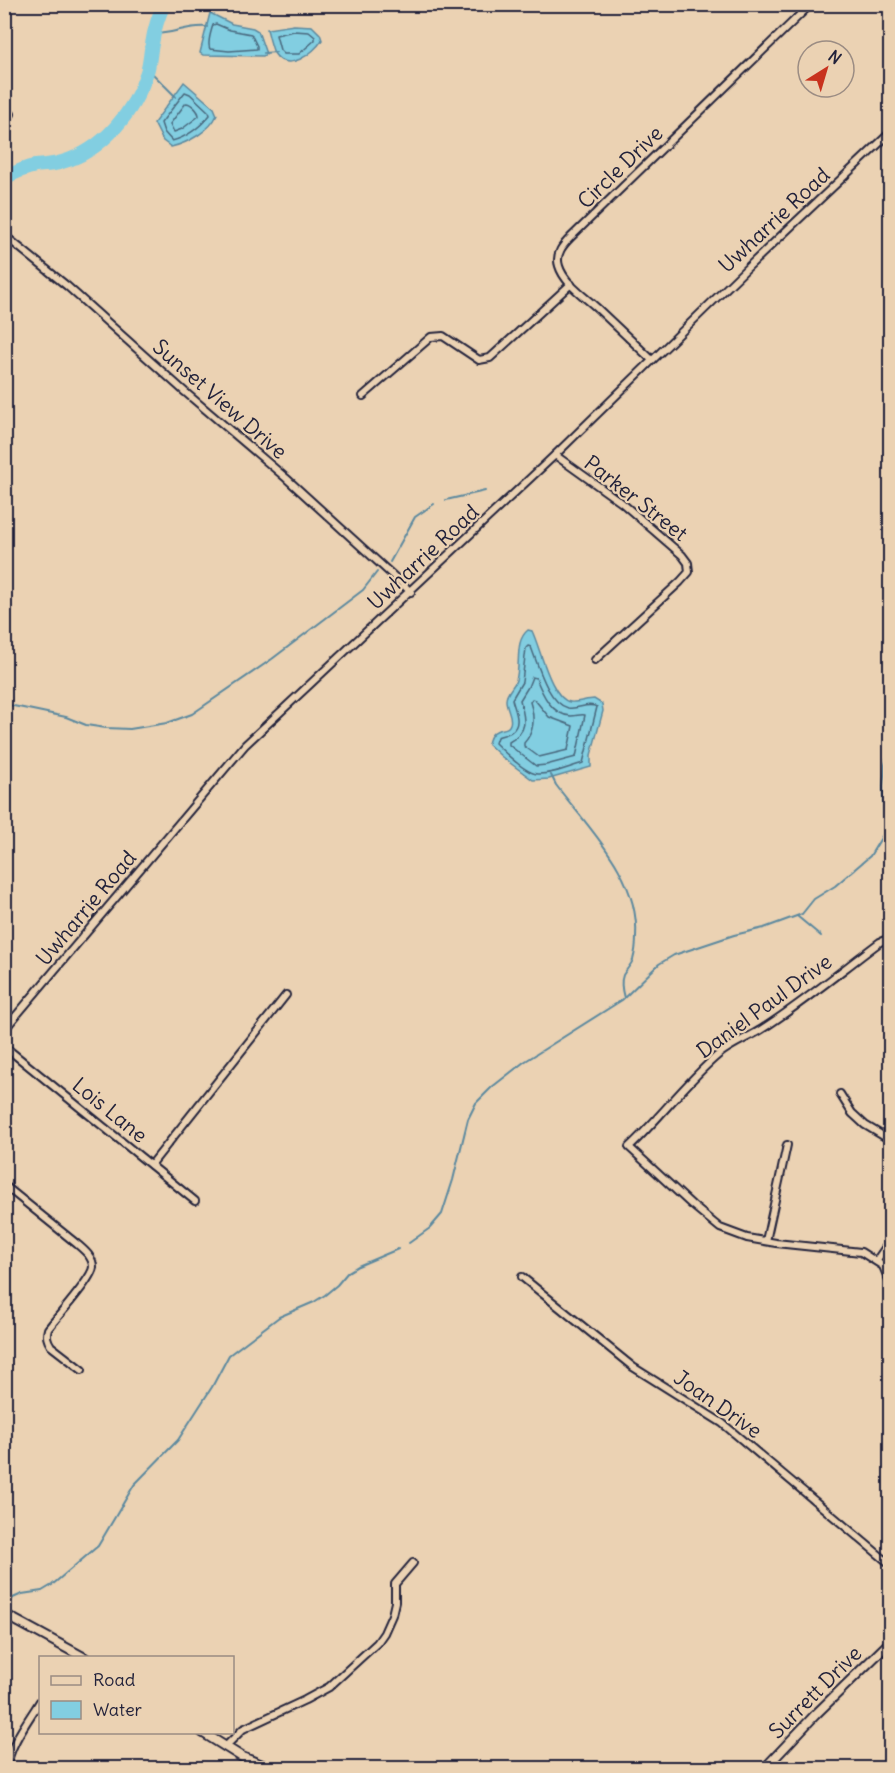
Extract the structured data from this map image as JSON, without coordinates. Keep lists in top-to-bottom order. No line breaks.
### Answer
{"streets":{"street":["Circle Drive","Uwharrie Road","Sunset View Drive","Parker Street","Daniel Paul Drive","Lois Lane","Joan Drive","Surrett Drive"]},"crossings":[["Circle Drive","Uwharrie Road"],["Uwharrie Road","Sunset View Drive"],["Uwharrie Road","Parker Street"]],"legend":["Road","Water"],"north":"top right"}
